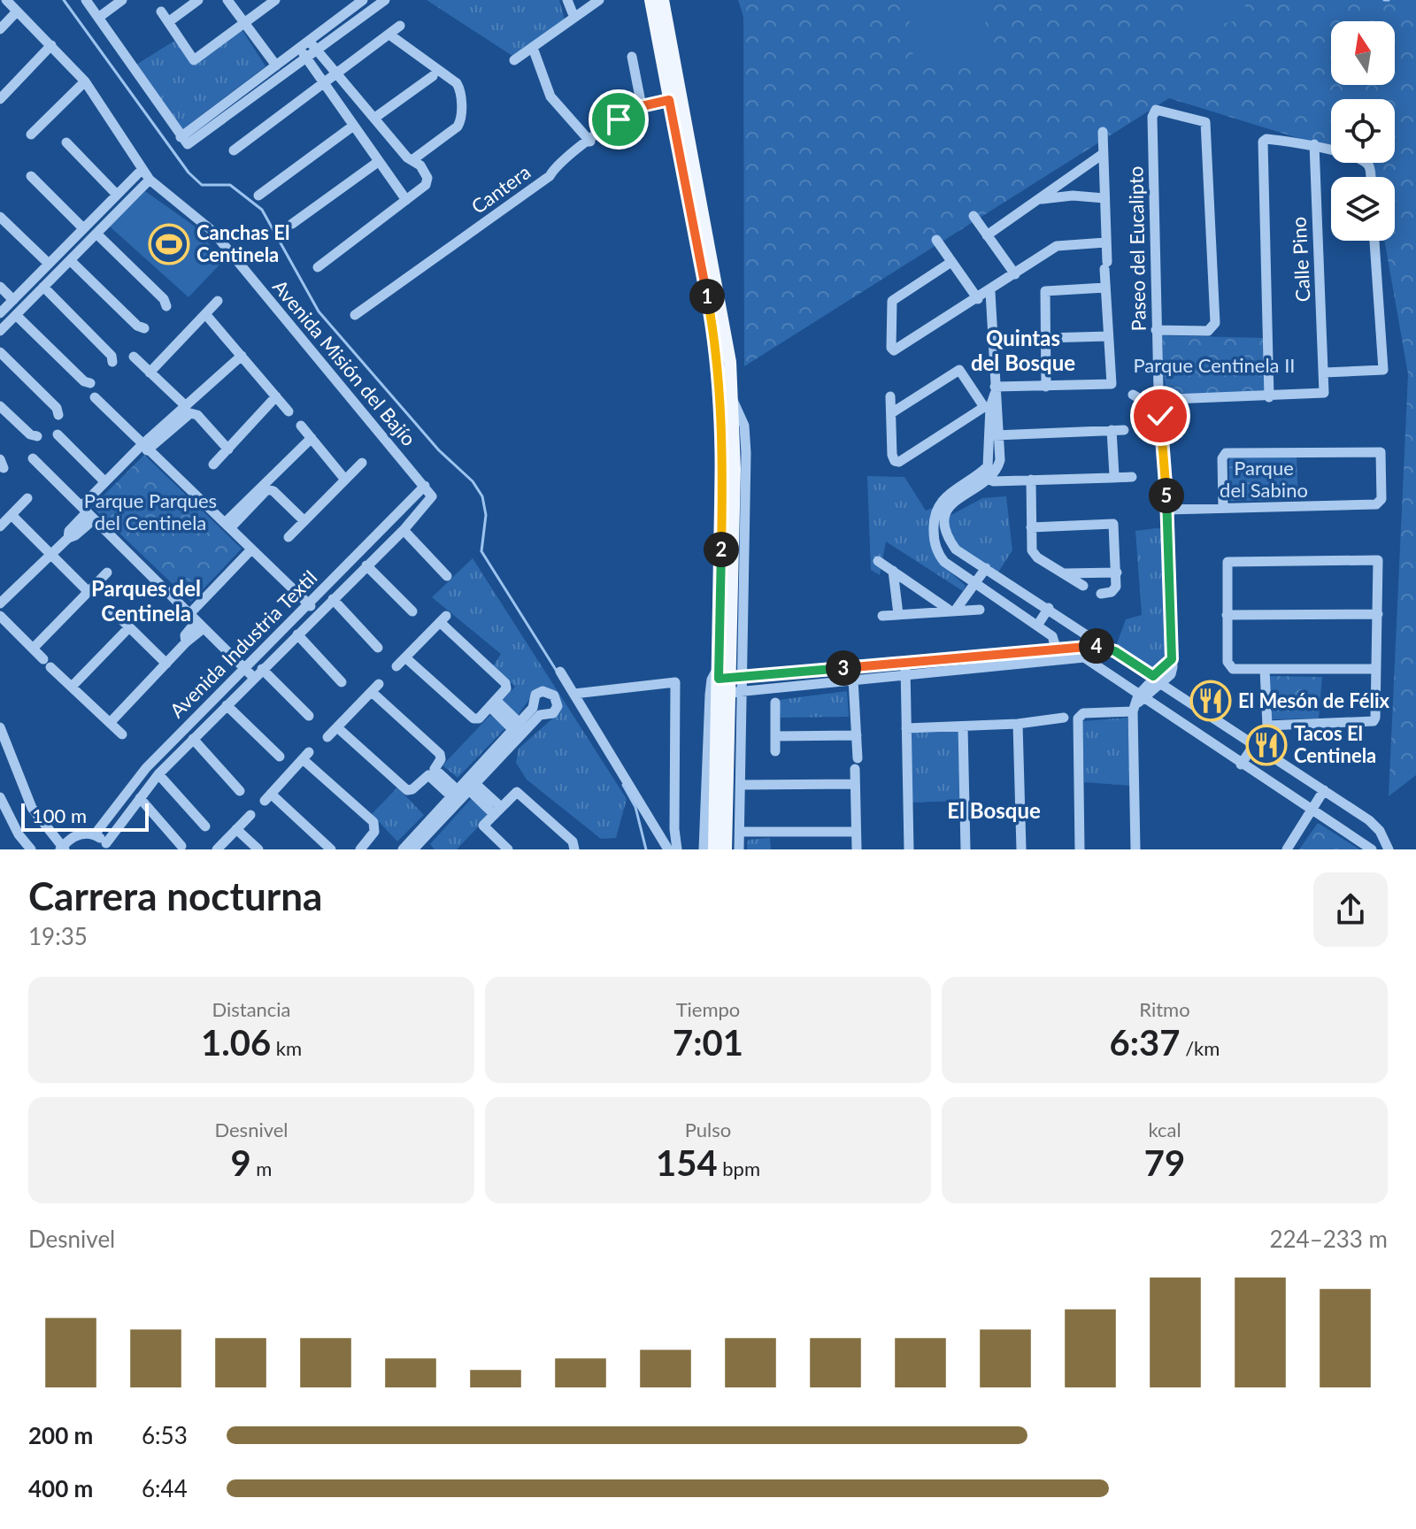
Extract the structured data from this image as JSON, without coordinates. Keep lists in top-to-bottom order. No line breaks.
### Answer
{"streets":{"street":["Cantera","Paseo del Eucalipto","Calle Pino","Avenida Misión del Bajío","Avenida Industria Textil"]},"crossings":[["Avenida Misión del Bajío","Avenida Industria Textil"]],"districts":["Quintas del Bosque","Parques del Centinela","El Bosque"],"parks":["Parque Centinela II","Parque del Sabino","Parque Parques del Centinela"],"places":{"sports":["Canchas El Centinela"],"restaurant":["El Mesón de Félix","Tacos El Centinela"]},"scale_bar":"100 m","north":"top","page":{"pins":["1","5","2","4","3"],"scale":"100 m","heading":["Carrera nocturna","19:35"],"stats":[["Distancia","1.06 km"],["Tiempo","7:01"],["Ritmo","6:37 /km"],["Desnivel","9 m"],["Pulso","154 bpm"],["kcal","79"]],"chart":["Desnivel","224–233 m"],"list":[{"name":"200 m","note":"6:53"},{"name":"400 m","note":"6:44"}]}}
